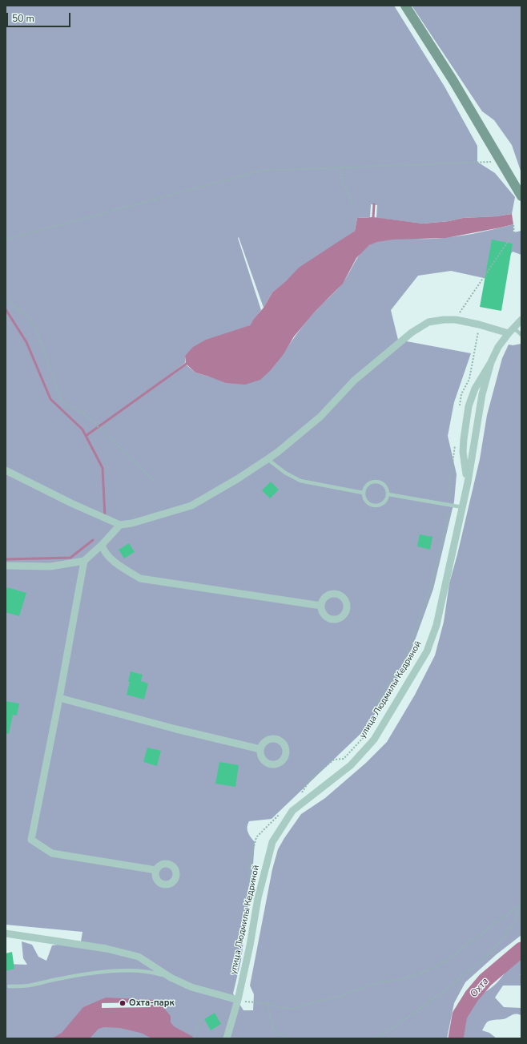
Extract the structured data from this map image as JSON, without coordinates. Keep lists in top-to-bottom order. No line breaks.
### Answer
{"streets":{"street":["улица Людмилы Кедриной"]},"water":["Охта"],"places":["Охта-парк"],"scale_bar":"50 m"}
